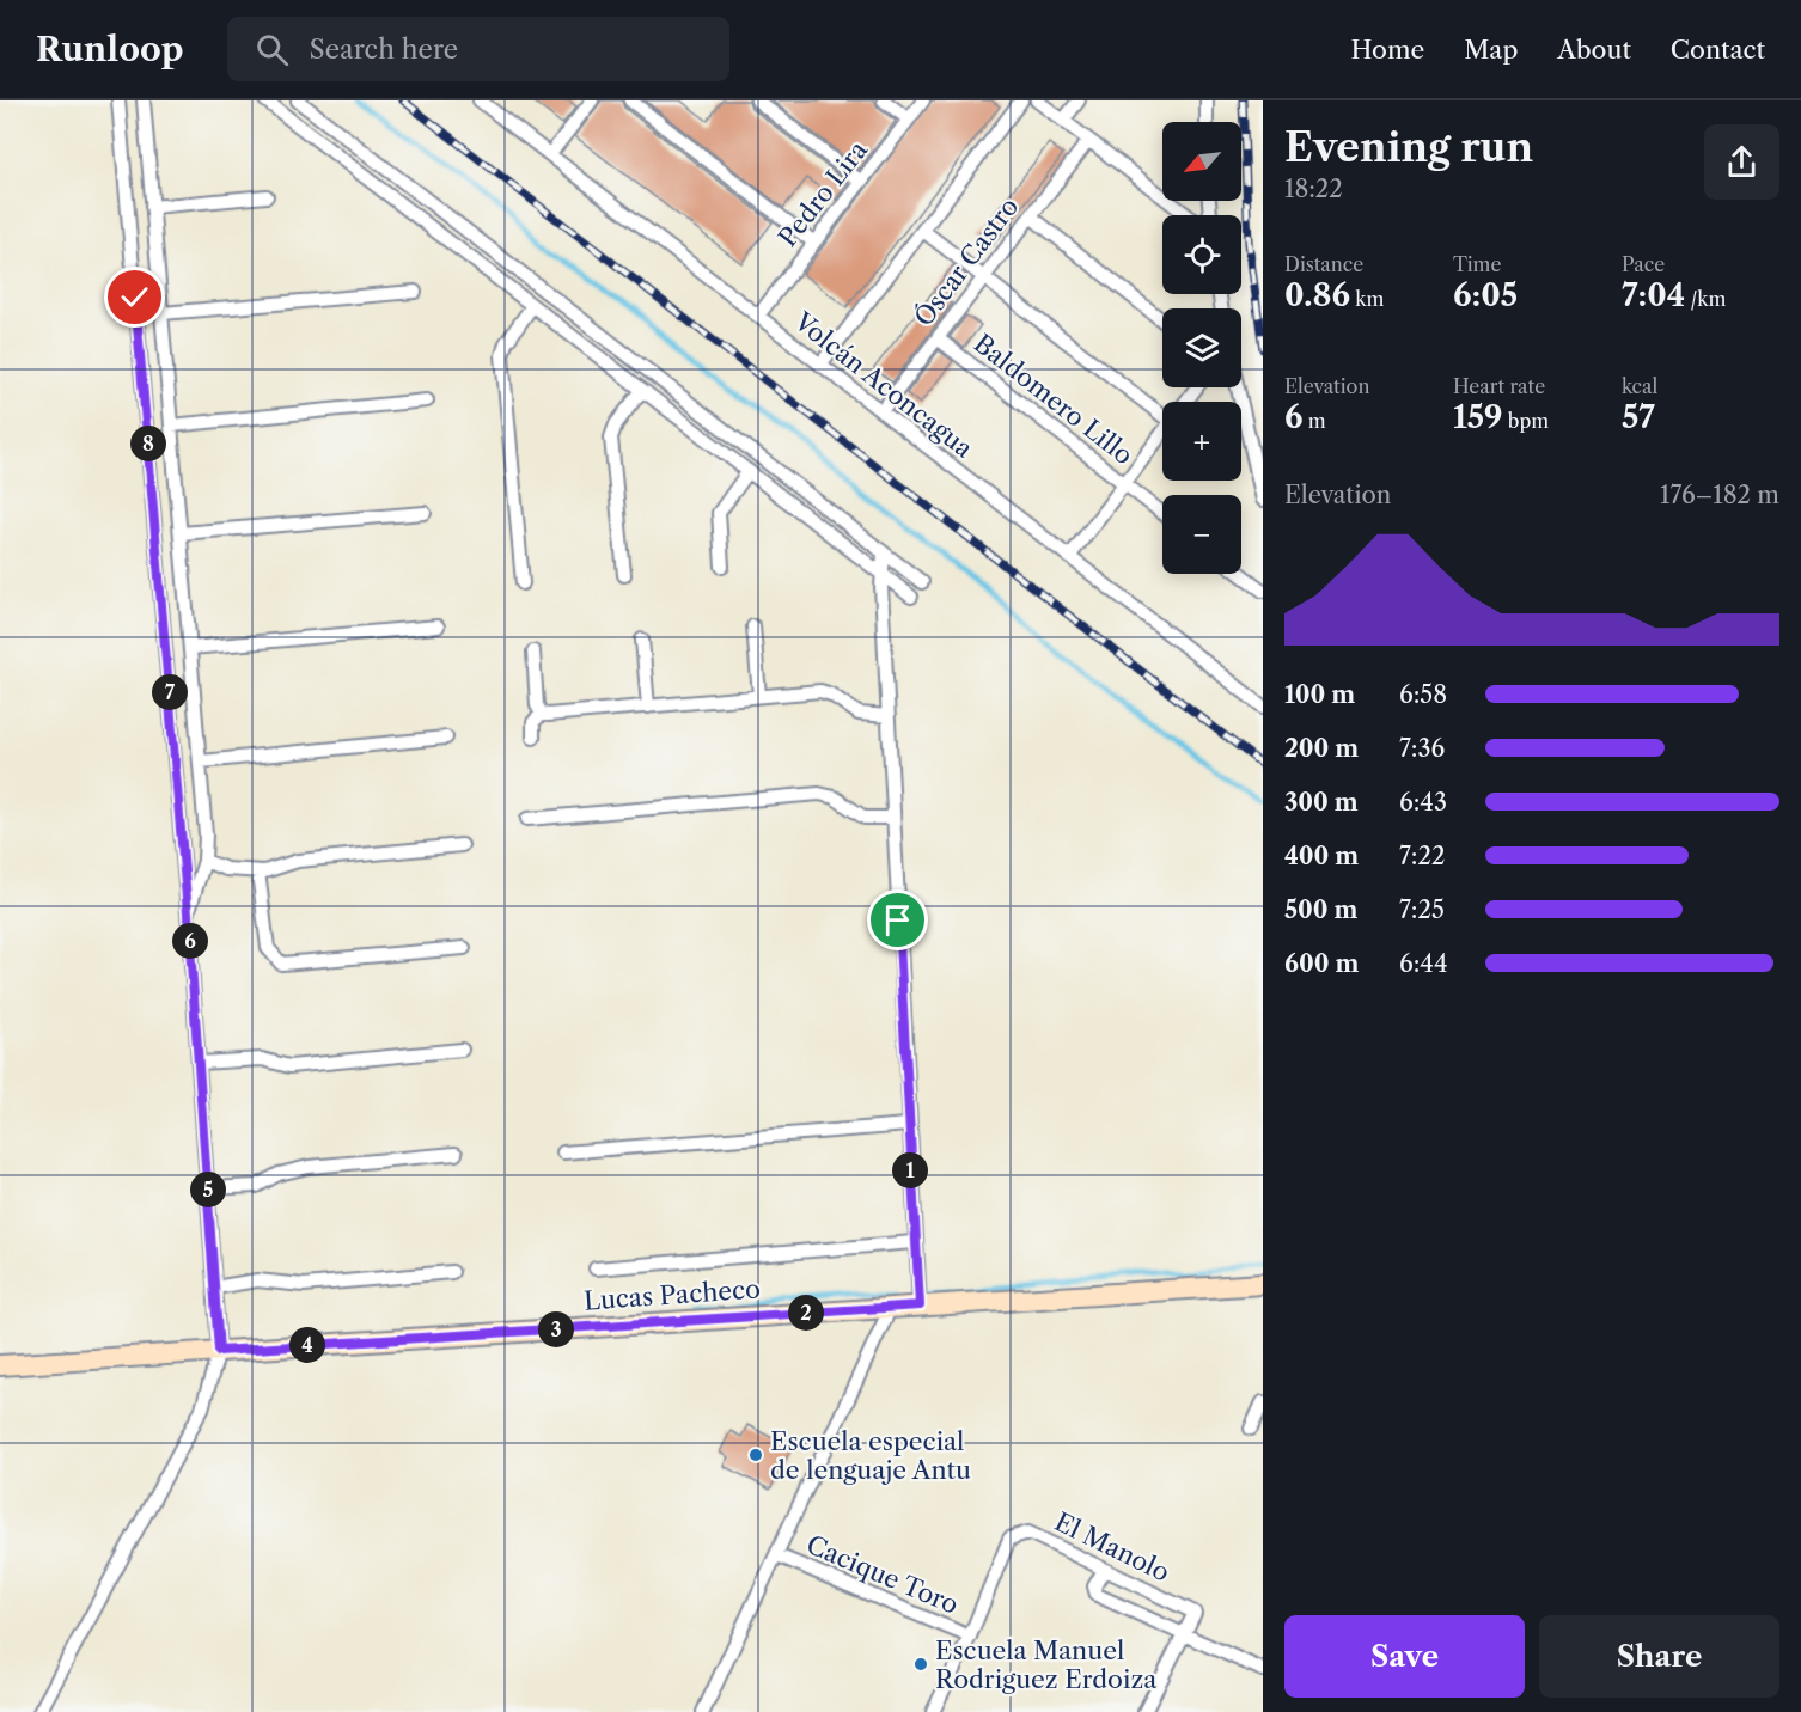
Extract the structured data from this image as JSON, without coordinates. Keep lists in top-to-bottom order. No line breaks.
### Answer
{"streets":{"main road":["Lucas Pacheco"],"street":["Pedro Lira","Óscar Castro","Volcán Aconcagua","Baldomero Lillo","El Manolo","Cacique Toro"]},"crossings":[["Pedro Lira","Volcán Aconcagua"],["Óscar Castro","Volcán Aconcagua"],["Óscar Castro","Baldomero Lillo"],["El Manolo","Cacique Toro"]],"places":["Escuela especial de lenguaje Antu","Escuela Manuel Rodriguez Erdoiza"],"north":"bottom left","page":{"header":"Runloop","search":"Search here","nav":["Home","Map","About","Contact"],"heading":["Evening run","18:22"],"map_buttons":["+","−"],"stats":[["Distance","0.86 km"],["Time","6:05"],["Pace","7:04 /km"],["Elevation","6 m"],["Heart rate","159 bpm"],["kcal","57"]],"pins":["8","7","6","1","5","2","3","4"],"chart":["Elevation","176–182 m"],"list":[{"name":"100 m","note":"6:58"},{"name":"200 m","note":"7:36"},{"name":"300 m","note":"6:43"},{"name":"400 m","note":"7:22"},{"name":"500 m","note":"7:25"},{"name":"600 m","note":"6:44"}],"buttons":["Save","Share"]}}
